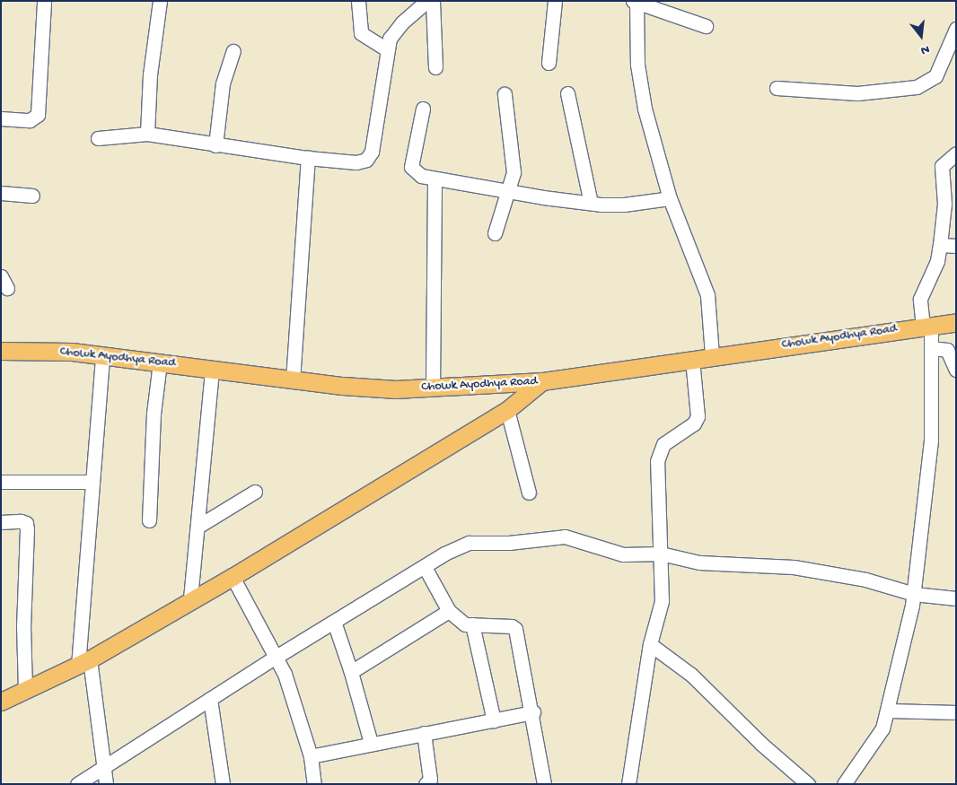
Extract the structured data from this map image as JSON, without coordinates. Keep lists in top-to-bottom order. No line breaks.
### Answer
{"streets":{"main road":["Chowk Ayodhya Road"]},"north":"bottom"}
